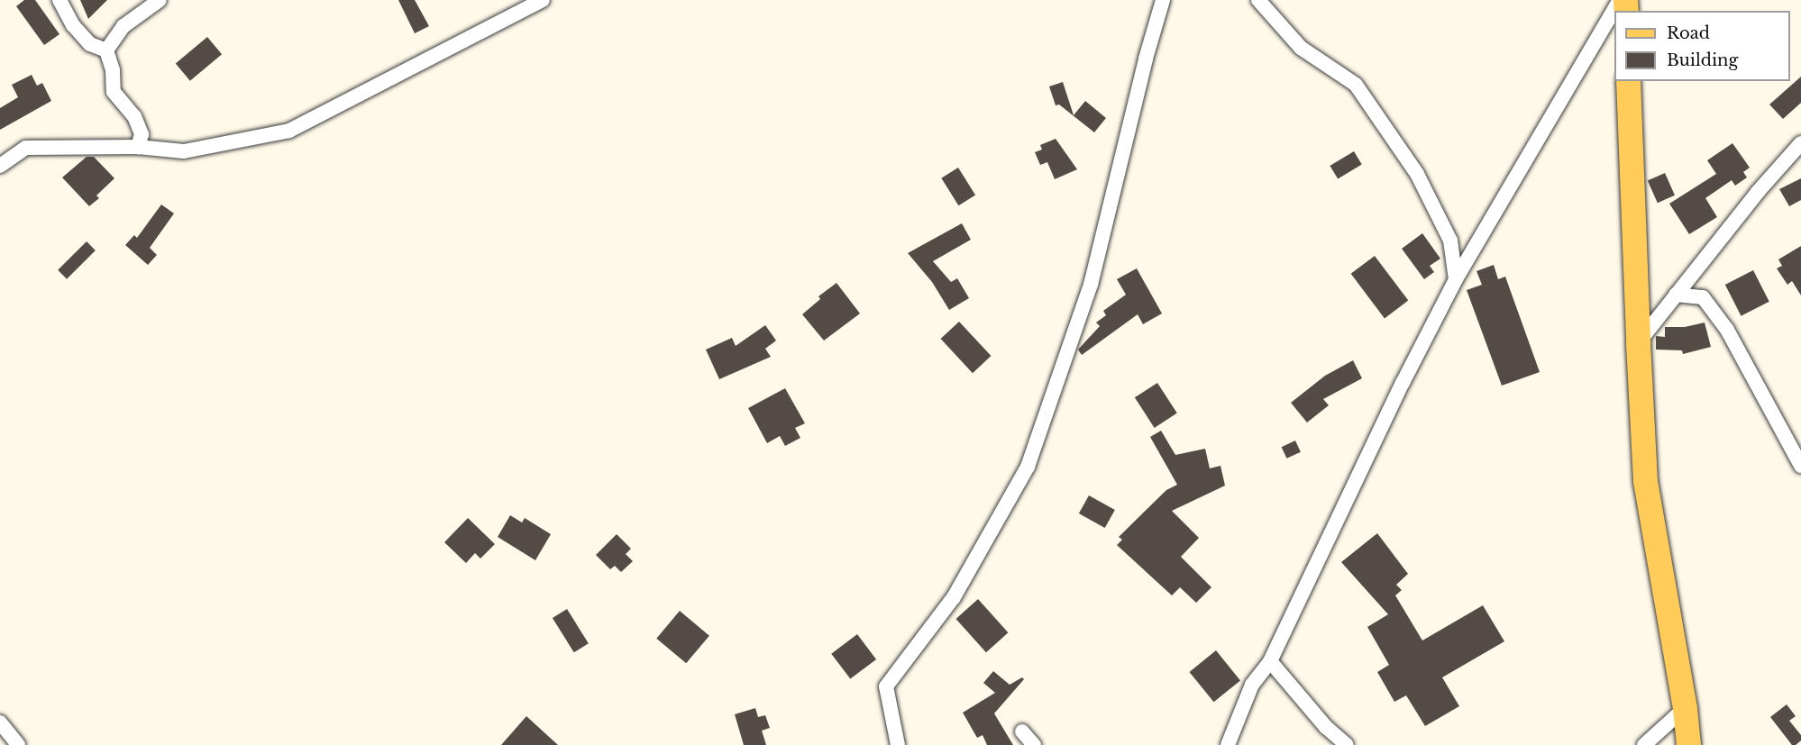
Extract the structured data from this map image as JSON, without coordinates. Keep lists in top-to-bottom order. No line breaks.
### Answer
{"legend":["Road","Building"]}
